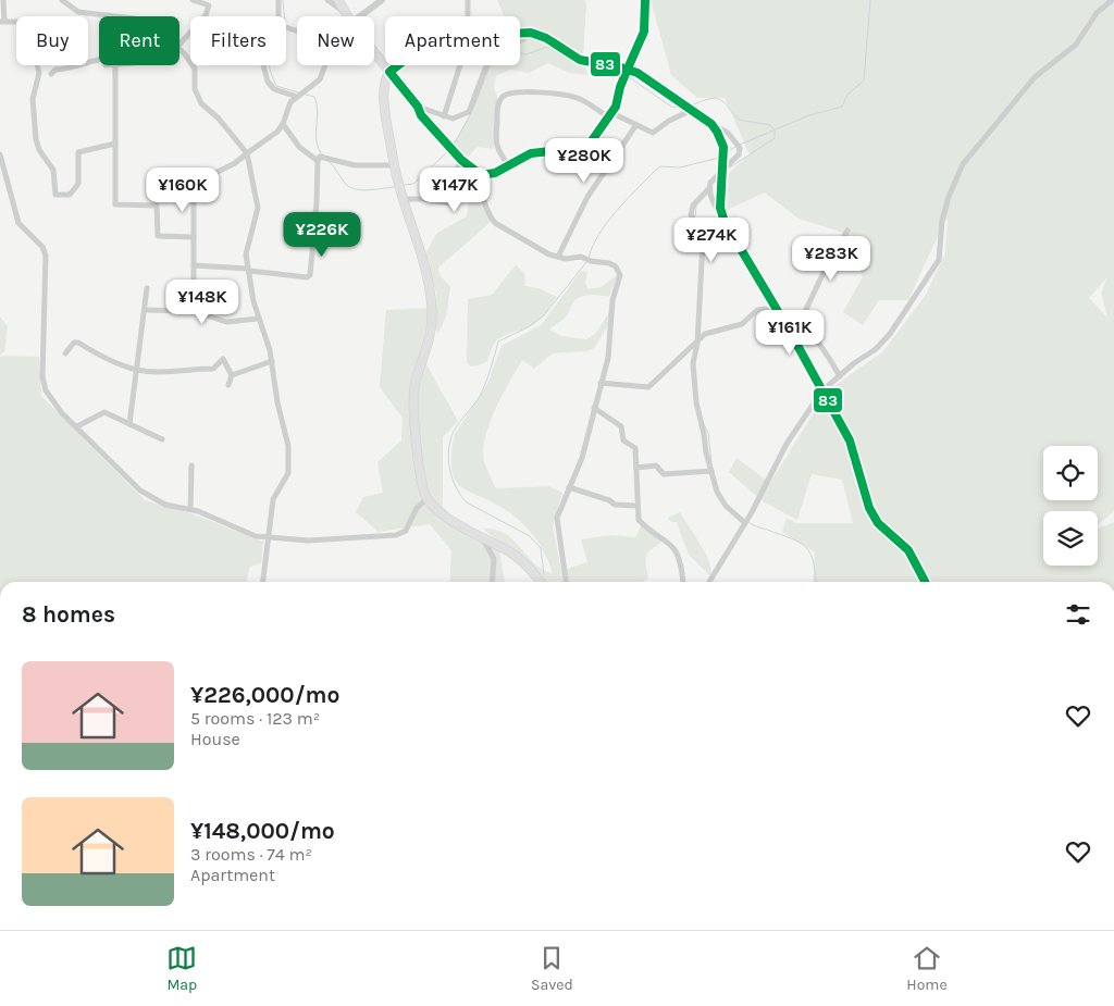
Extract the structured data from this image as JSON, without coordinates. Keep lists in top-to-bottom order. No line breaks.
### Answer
{"lines":["transit line 83"],"page":{"chip":["Buy","Rent","Filters","New","Apartment"],"price":["¥280K","¥160K","¥147K","¥226K","¥274K","¥283K","¥148K","¥161K"],"heading":"8 homes","list":[{"name":"¥226,000/mo","note":"5 rooms · 123 m² · House"},{"name":"¥148,000/mo","note":"3 rooms · 74 m² · Apartment"}],"tabs":["Map","Saved","Home"]}}
